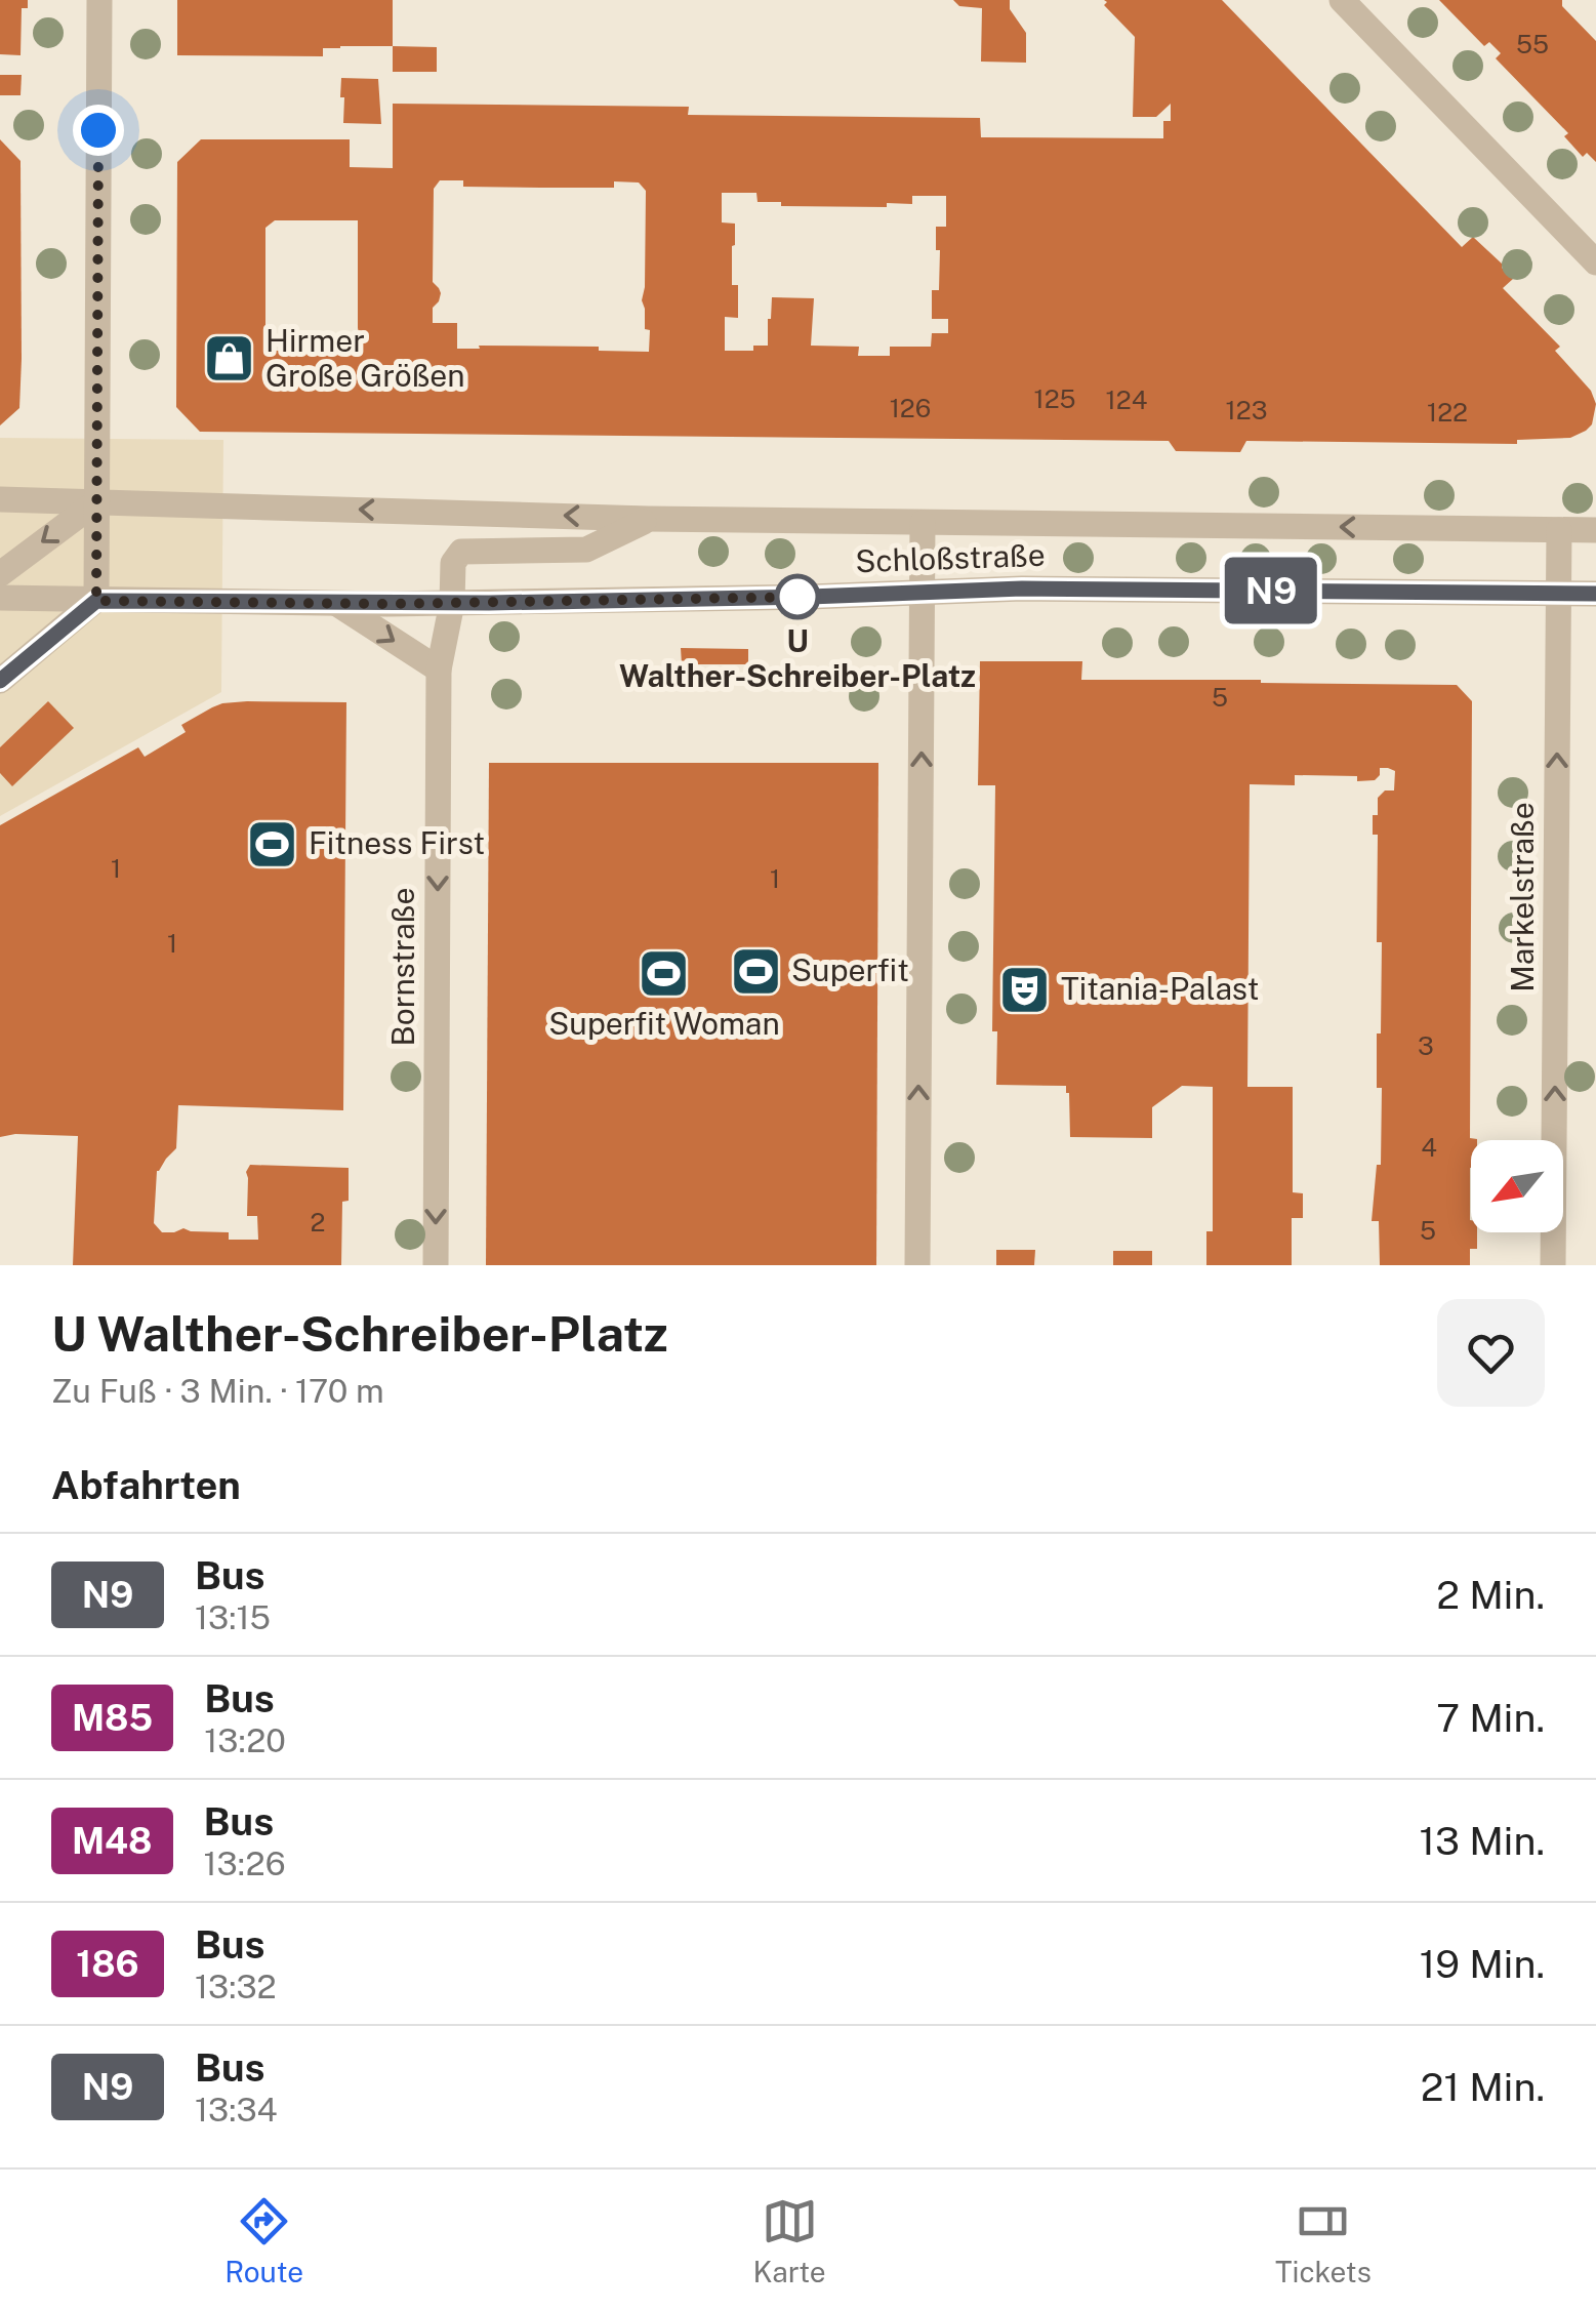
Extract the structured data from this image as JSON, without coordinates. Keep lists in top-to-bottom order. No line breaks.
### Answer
{"streets":{"street":["Schloßstraße","Markelstraße","Bornstraße"]},"crossings":[["Schloßstraße","Markelstraße"],["Schloßstraße","Bornstraße"]],"one_way":["Markelstraße","Bornstraße"],"places":{"shop":["Hirmer Große Größen"],"other":["U Walther-Schreiber-Platz"],"sports":["Fitness First","Superfit","Superfit Woman"],"theatre":["Titania-Palast"]},"lines":["bus line N9"],"house_numbers":["55","125","124","126","123","122","5","1","1","1","3","4","2","5"],"north":"bottom left","page":{"on_map":"N9","heading":[["U Walther-Schreiber-Platz","Zu Fuß · 3 Min. · 170 m"],"Abfahrten"],"list":[{"mark":"N9","name":"Bus","note":"13:15","value":"2 Min."},{"mark":"M85","name":"Bus","note":"13:20","value":"7 Min."},{"mark":"M48","name":"Bus","note":"13:26","value":"13 Min."},{"mark":"186","name":"Bus","note":"13:32","value":"19 Min."},{"mark":"N9","name":"Bus","note":"13:34","value":"21 Min."}],"tabs":["Route","Karte","Tickets"]}}
